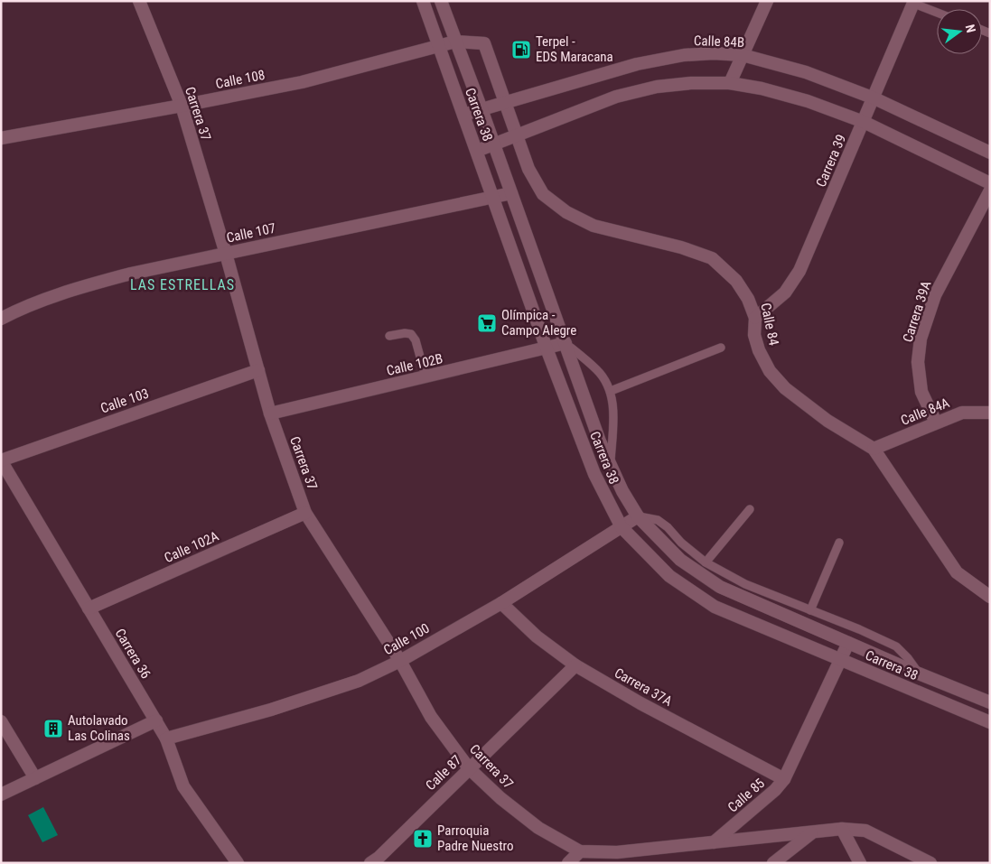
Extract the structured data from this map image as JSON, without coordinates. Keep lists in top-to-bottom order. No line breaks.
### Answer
{"streets":{"street":["Calle 84B","Calle 108","Carrera 37","Carrera 38","Carrera 39","Calle 107","Carrera 39A","Calle 84","Calle 102B","Calle 103","Calle 84A","Calle 102A","Calle 100","Carrera 36","Carrera 37A","Calle 87","Calle 85"]},"crossings":[["Calle 84B","Calle 108"],["Calle 84B","Carrera 38"],["Calle 84B","Carrera 39"],["Calle 84B","Calle 84"],["Calle 108","Carrera 37"],["Calle 108","Carrera 38"],["Calle 108","Calle 84"],["Carrera 37","Calle 107"],["Carrera 37","Calle 102B"],["Carrera 37","Calle 103"],["Carrera 37","Calle 102A"],["Carrera 37","Calle 100"],["Carrera 37","Calle 87"],["Carrera 38","Calle 107"],["Carrera 38","Calle 102B"],["Carrera 38","Calle 100"],["Carrera 38","Calle 85"],["Carrera 39","Calle 84"],["Carrera 39A","Calle 84A"],["Calle 84","Calle 84A"],["Calle 103","Carrera 36"],["Calle 102A","Carrera 36"],["Calle 100","Carrera 36"],["Calle 100","Carrera 37A"],["Carrera 37A","Calle 87"],["Carrera 37A","Calle 85"]],"districts":["LAS ESTRELLAS"],"places":{"fuel station":["Terpel - EDS Maracana"],"supermarket":["Olímpica - Campo Alegre"],"building":["Autolavado Las Colinas"],"church":["Parroquia Padre Nuestro"]},"north":"right"}
